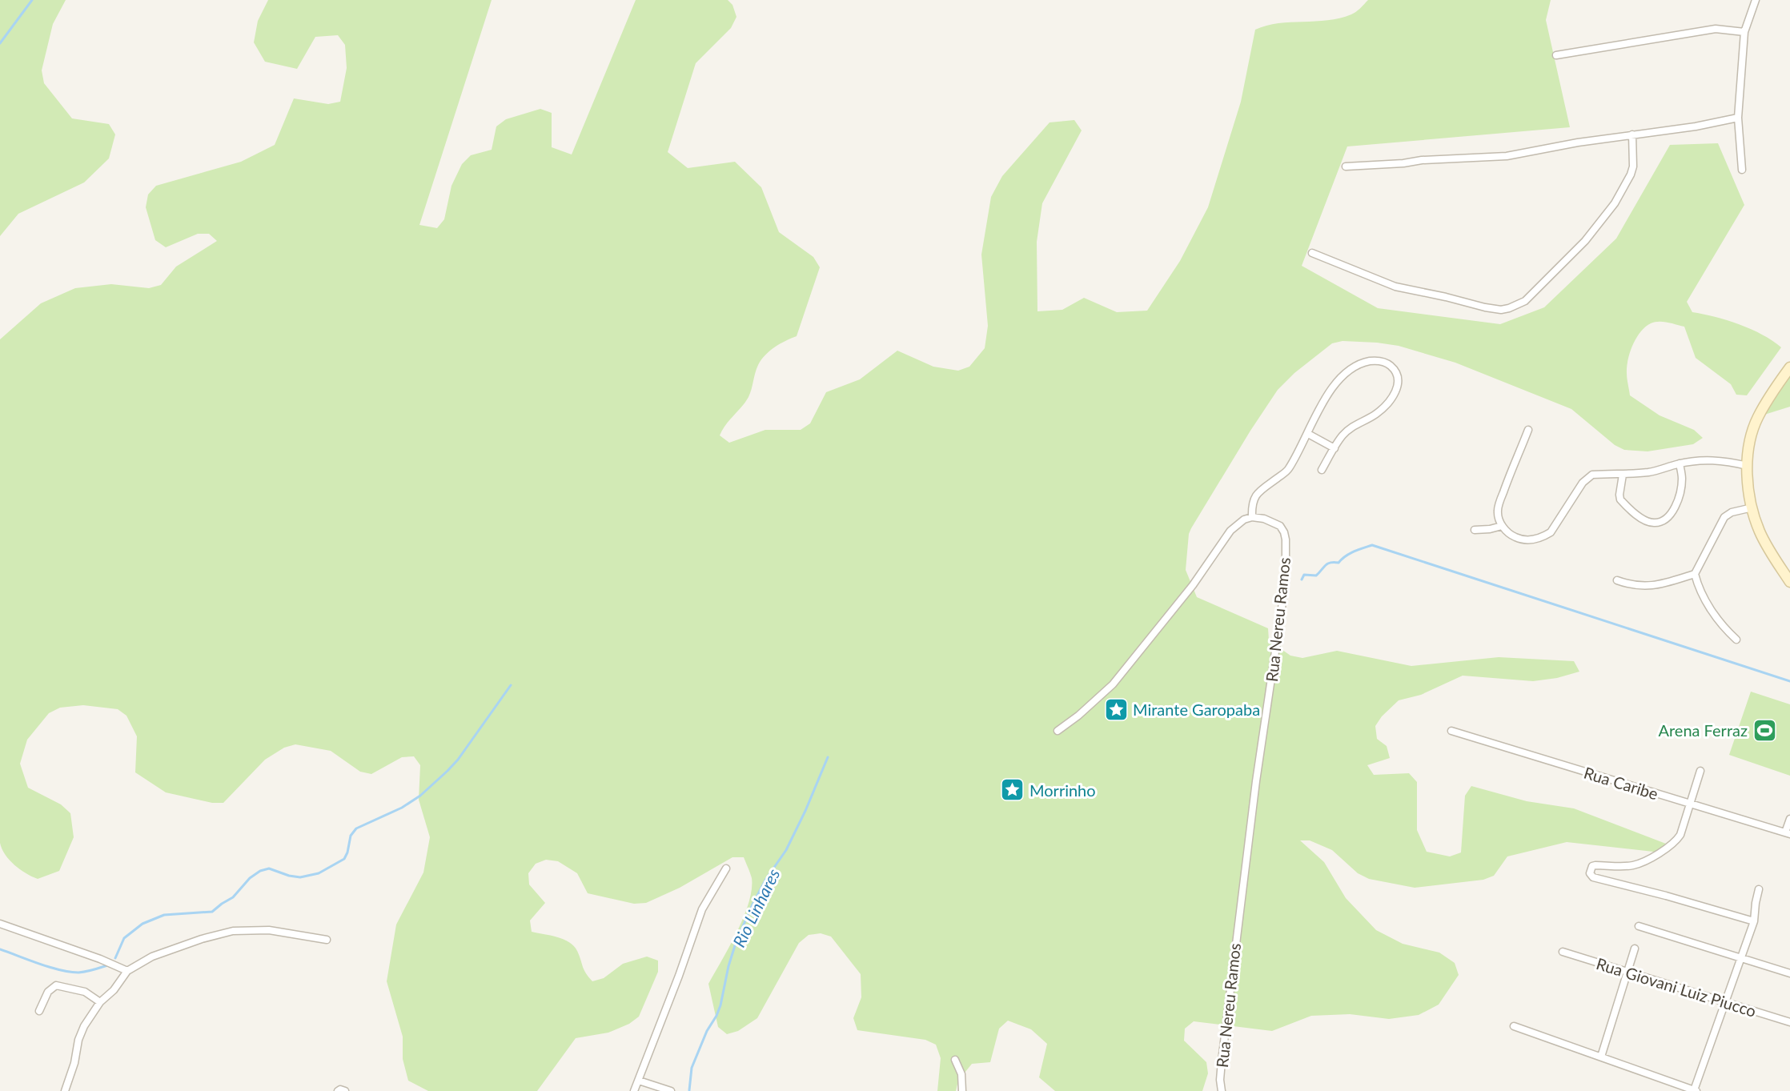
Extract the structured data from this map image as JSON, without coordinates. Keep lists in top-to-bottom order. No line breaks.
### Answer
{"streets":{"street":["Rua Nereu Ramos","Rua Caribe","Rua Giovani Luiz Piucco"]},"water":["Rio Linhares"],"places":{"place":["Mirante Garopaba","Morrinho"],"sports":["Arena Ferraz"]}}
